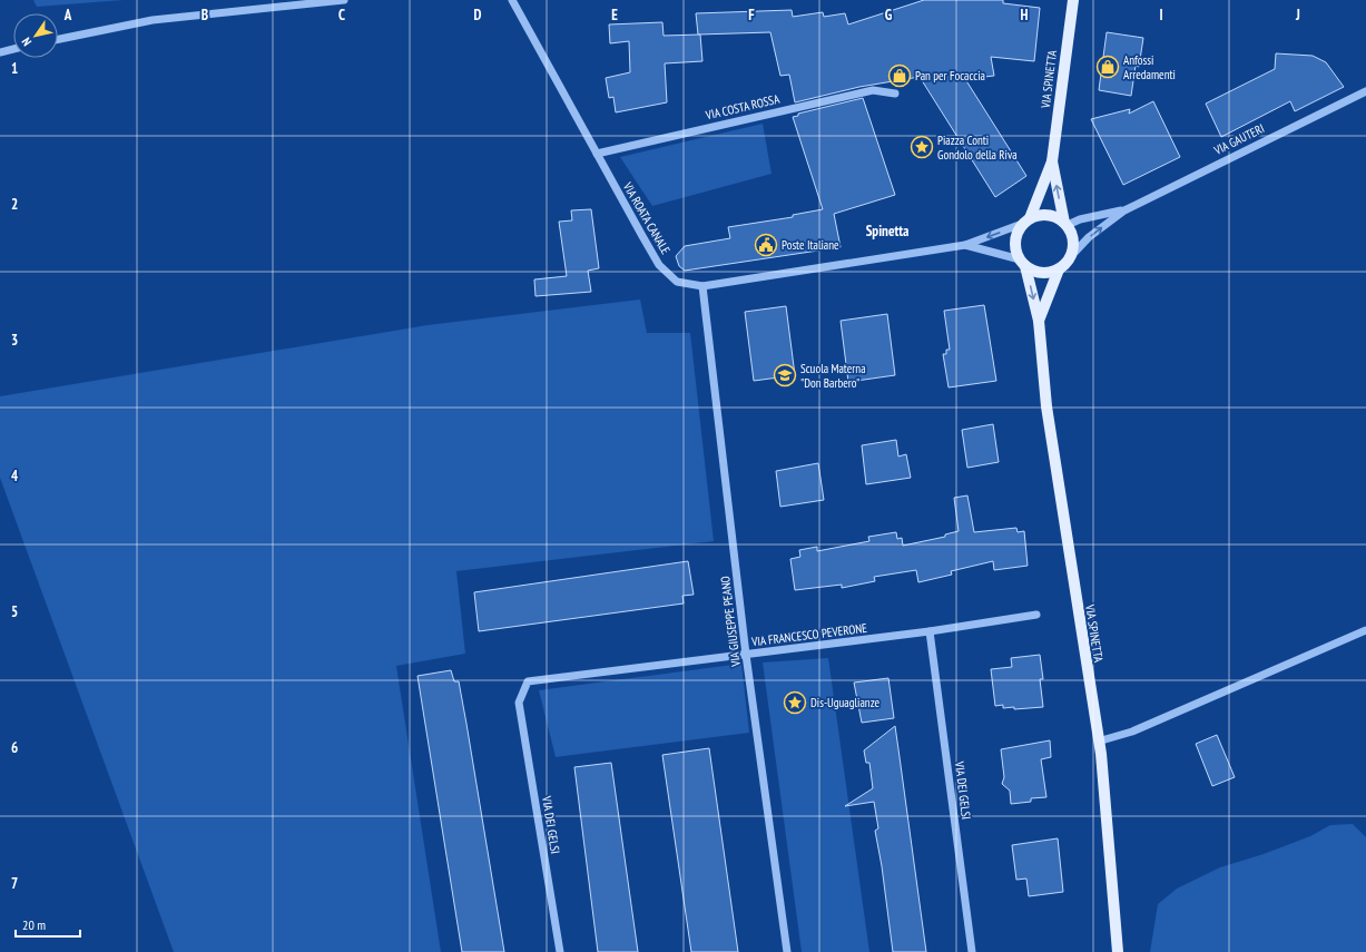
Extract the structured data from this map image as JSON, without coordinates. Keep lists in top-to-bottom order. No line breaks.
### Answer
{"streets":{"main road":["VIA SPINETTA"],"street":["VIA COSTA ROSSA","VIA GAUTERI","VIA ROATA CANALE","VIA GIUSEPPE PEANO","VIA FRANCESCO PEVERONE","VIA DEI GELSI"]},"crossings":[["VIA SPINETTA","VIA GAUTERI"],["VIA SPINETTA","VIA ROATA CANALE"],["VIA COSTA ROSSA","VIA ROATA CANALE"],["VIA GAUTERI","VIA ROATA CANALE"],["VIA ROATA CANALE","VIA GIUSEPPE PEANO"],["VIA GIUSEPPE PEANO","VIA FRANCESCO PEVERONE"],["VIA FRANCESCO PEVERONE","VIA DEI GELSI"]],"districts":["Spinetta"],"places":{"shop":["Anfossi Arredamenti","Pan per Focaccia"],"place":["Piazza Conti Gondolo della Riva","Dis-Uguaglianze"],"public building":["Poste Italiane"],"school or university":["Scuola Materna \"Don Barbero\""]},"scale_bar":"20 m","north":"bottom left","grid":{"columns":["A","B","C","D","E","F","G","H","I","J"],"rows":["1","2","3","4","5","6","7"]}}
